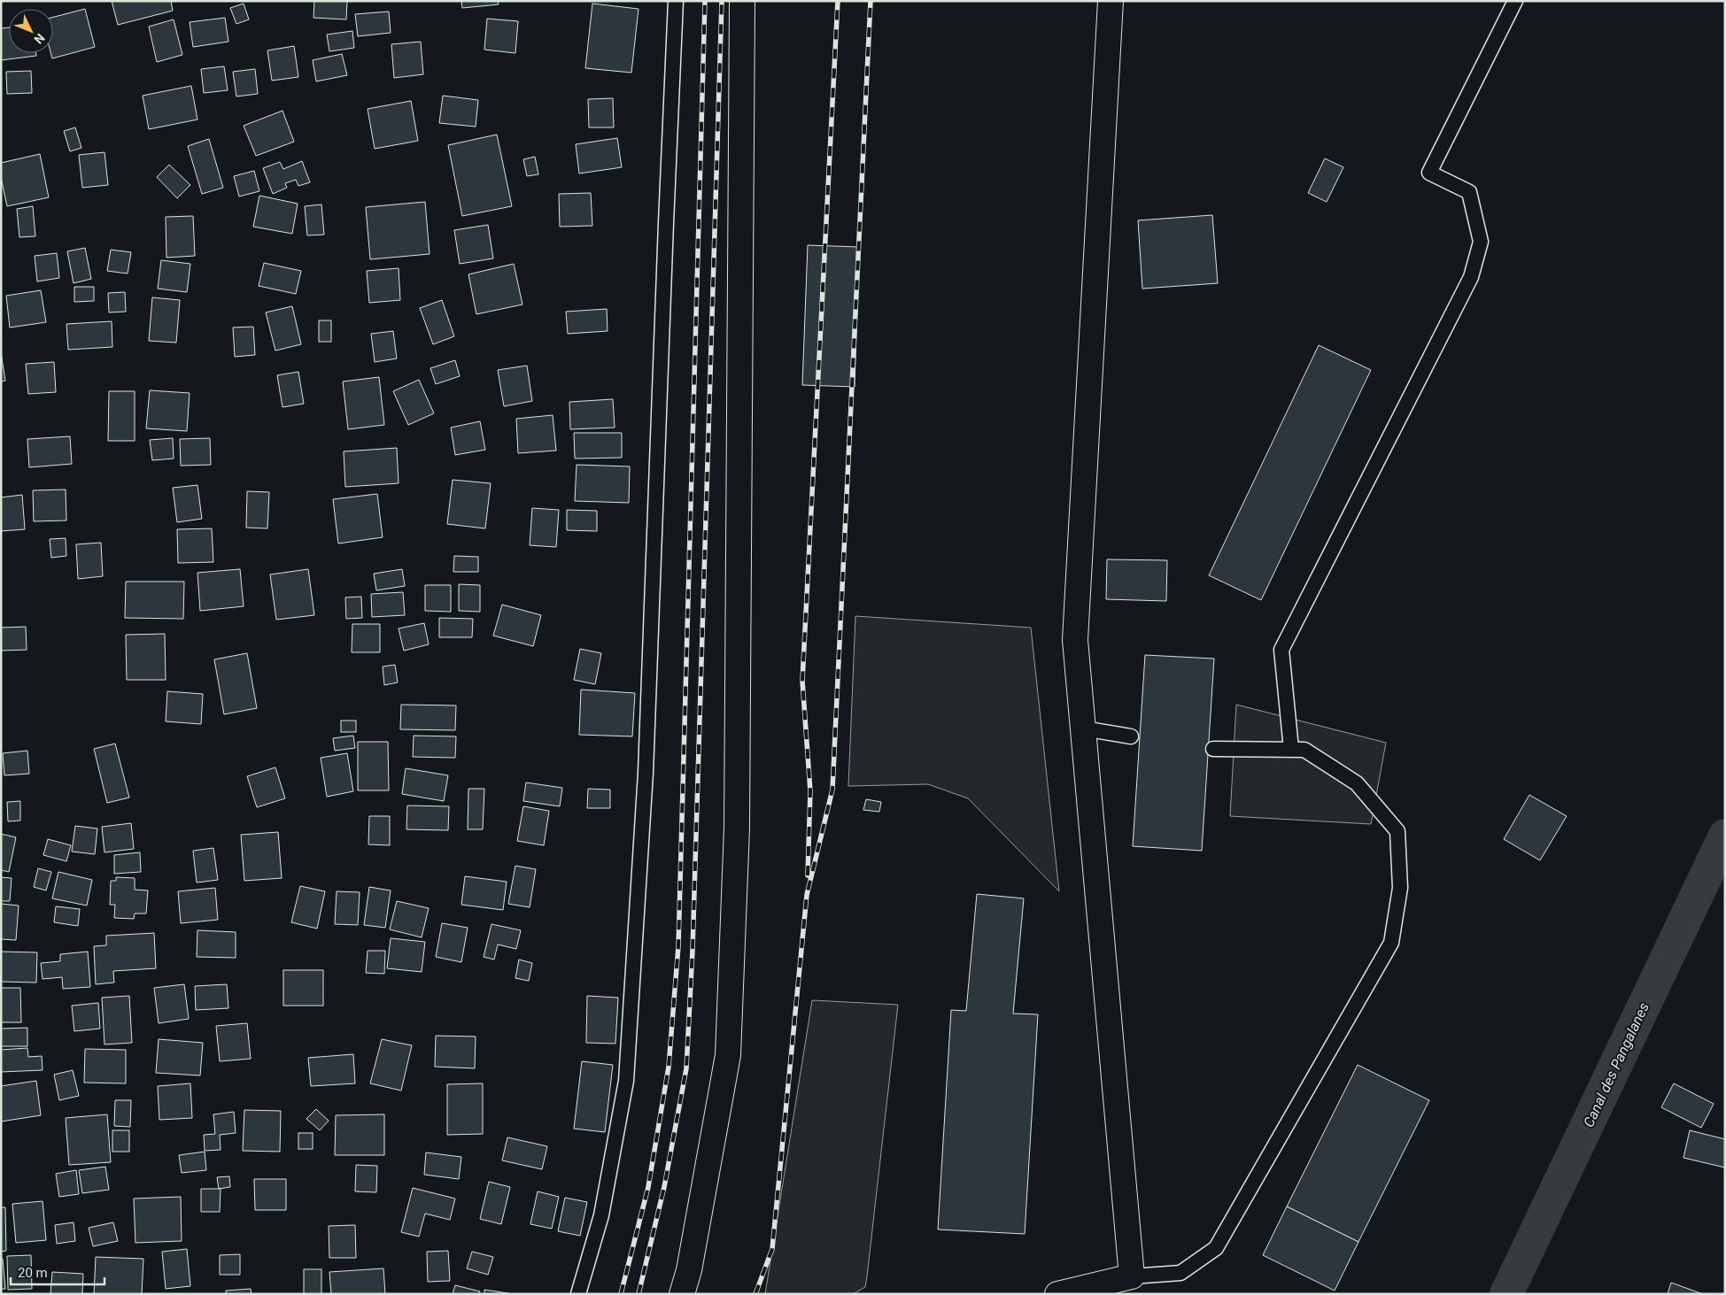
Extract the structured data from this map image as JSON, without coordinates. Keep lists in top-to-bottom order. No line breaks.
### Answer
{"water":["Canal des Pangalanes"],"scale_bar":"20 m","north":"bottom right"}
